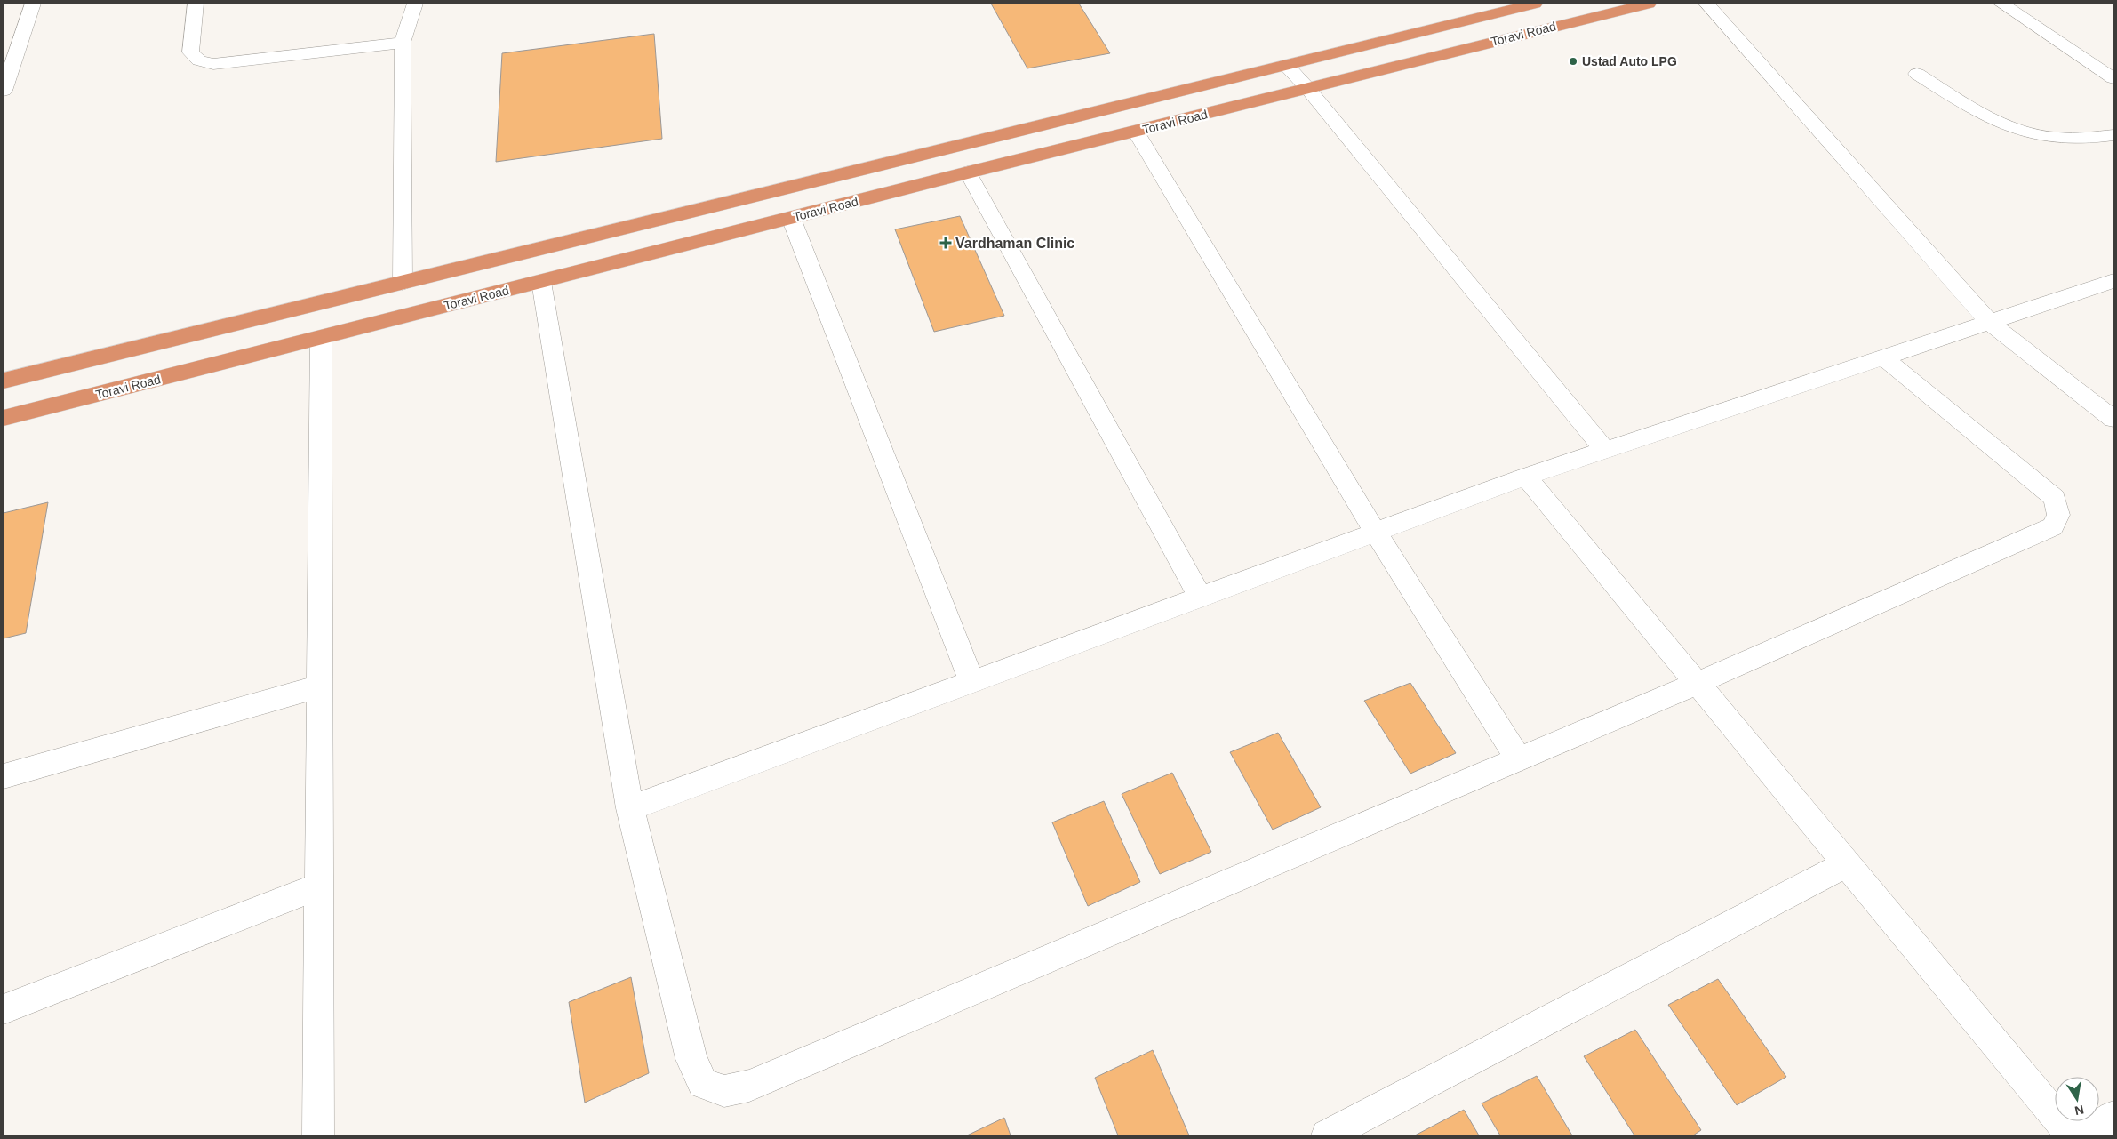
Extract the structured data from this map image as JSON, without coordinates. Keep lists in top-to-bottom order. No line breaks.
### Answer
{"streets":{"highway":["Toravi Road"]},"places":{"other":["Ustad Auto LPG"],"health":["Vardhaman Clinic"]},"north":"bottom"}
